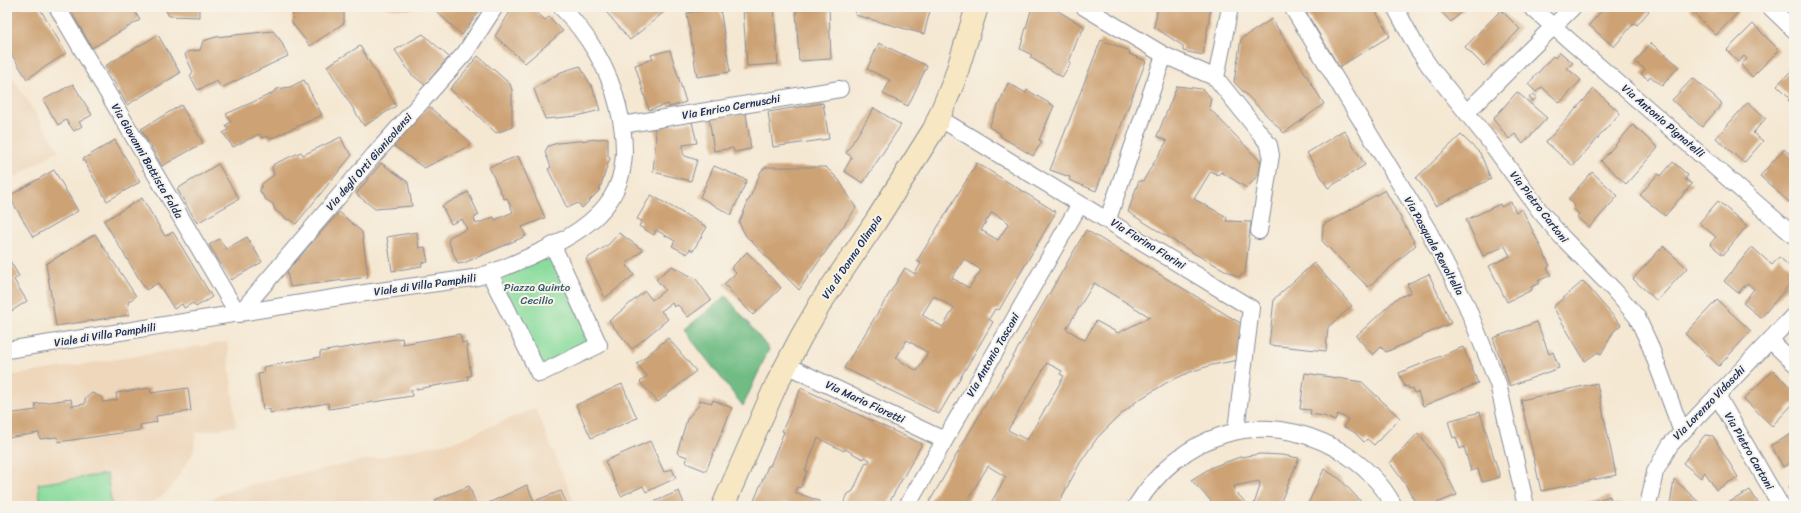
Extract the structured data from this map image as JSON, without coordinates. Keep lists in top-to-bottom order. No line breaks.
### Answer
{"streets":{"street":["Via Enrico Cernuschi","Via Antonio Pignatelli","Via Giovanni Battista Falda","Via degli Orti Gianicolensi","Via Pietro Cartoni","Via Fiorino Fiorini","Via Pasquale Revoltella","Via di Donna Olimpia","Viale di Villa Pamphili","Via Antonio Toscani","Via Mario Fioretti","Via Lorenzo Vidaschi"]},"crossings":[["Via Enrico Cernuschi","Viale di Villa Pamphili"],["Via Giovanni Battista Falda","Via degli Orti Gianicolensi"],["Via Giovanni Battista Falda","Viale di Villa Pamphili"],["Via degli Orti Gianicolensi","Viale di Villa Pamphili"],["Via Pietro Cartoni","Via Lorenzo Vidaschi"],["Via Fiorino Fiorini","Via di Donna Olimpia"],["Via Fiorino Fiorini","Via Antonio Toscani"],["Via di Donna Olimpia","Via Mario Fioretti"],["Via Antonio Toscani","Via Mario Fioretti"]],"parks":["Piazza Quinto Cecilio"]}
